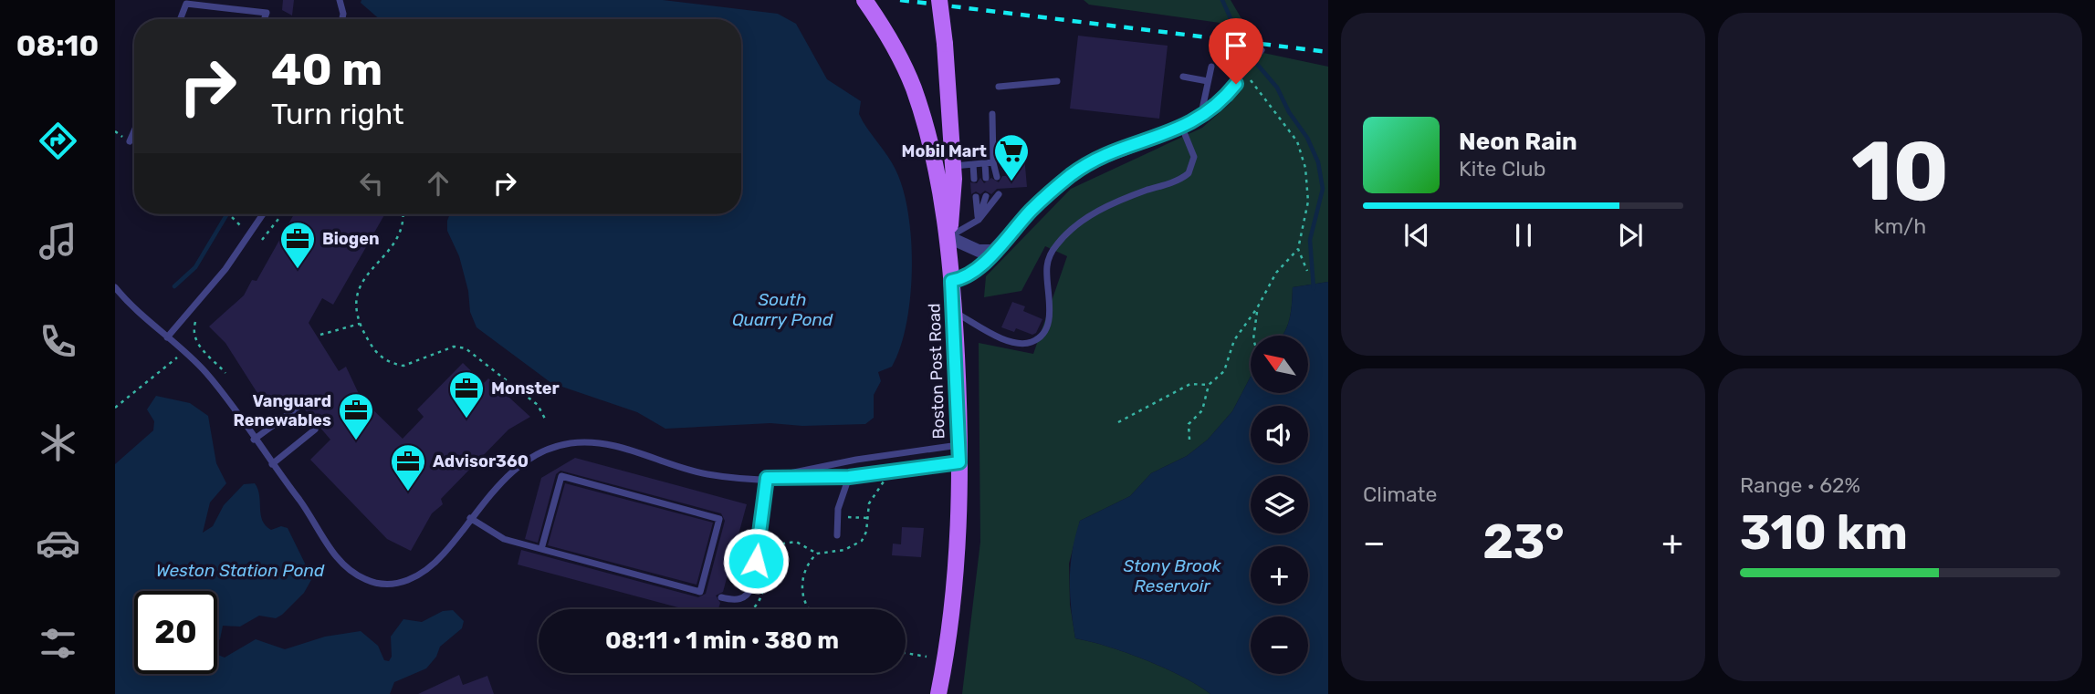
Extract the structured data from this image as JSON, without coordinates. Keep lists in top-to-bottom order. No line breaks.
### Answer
{"streets":{"main road":["Boston Post Road"]},"water":["South Quarry Pond","Stony Brook Reservoir","Weston Station Pond"],"places":{"supermarket":["Mobil Mart"],"office":["Biogen","Monster","Vanguard Renewables","Advisor360"]},"north":"top left","page":{"tabs":"08:10","tile":[["10","km/h"],"Climate",["Range · 62%","310 km"]],"turn":["40 m","Turn right"],"song":["Neon Rain","Kite Club"],"map_buttons":["+","−"],"heat":["−","23°","+"],"limit":"20","trip":"08:11 · 1 min · 380 m"}}
